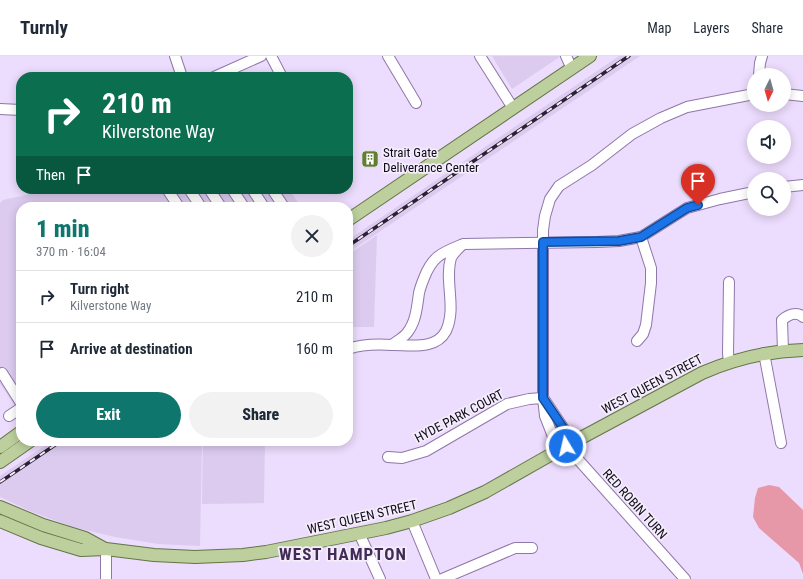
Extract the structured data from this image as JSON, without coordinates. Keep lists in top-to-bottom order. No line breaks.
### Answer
{"streets":{"main road":["WEST QUEEN STREET"],"street":["HYDE PARK COURT","RED ROBIN TURN"]},"crossings":[["WEST QUEEN STREET","RED ROBIN TURN"]],"districts":["WEST HAMPTON"],"places":{"building":["Strait Gate Deliverance Center"]},"north":"bottom","page":{"header":"Turnly","nav":["Map","Layers","Share"],"turn":["210 m","Kilverstone Way"],"then":"Then","heading":["1 min","370 m · 16:04"],"list":[{"name":"Turn right","note":"Kilverstone Way","value":"210 m"},{"name":"Arrive at destination","value":"160 m"}],"buttons":["Exit","Share"]}}
